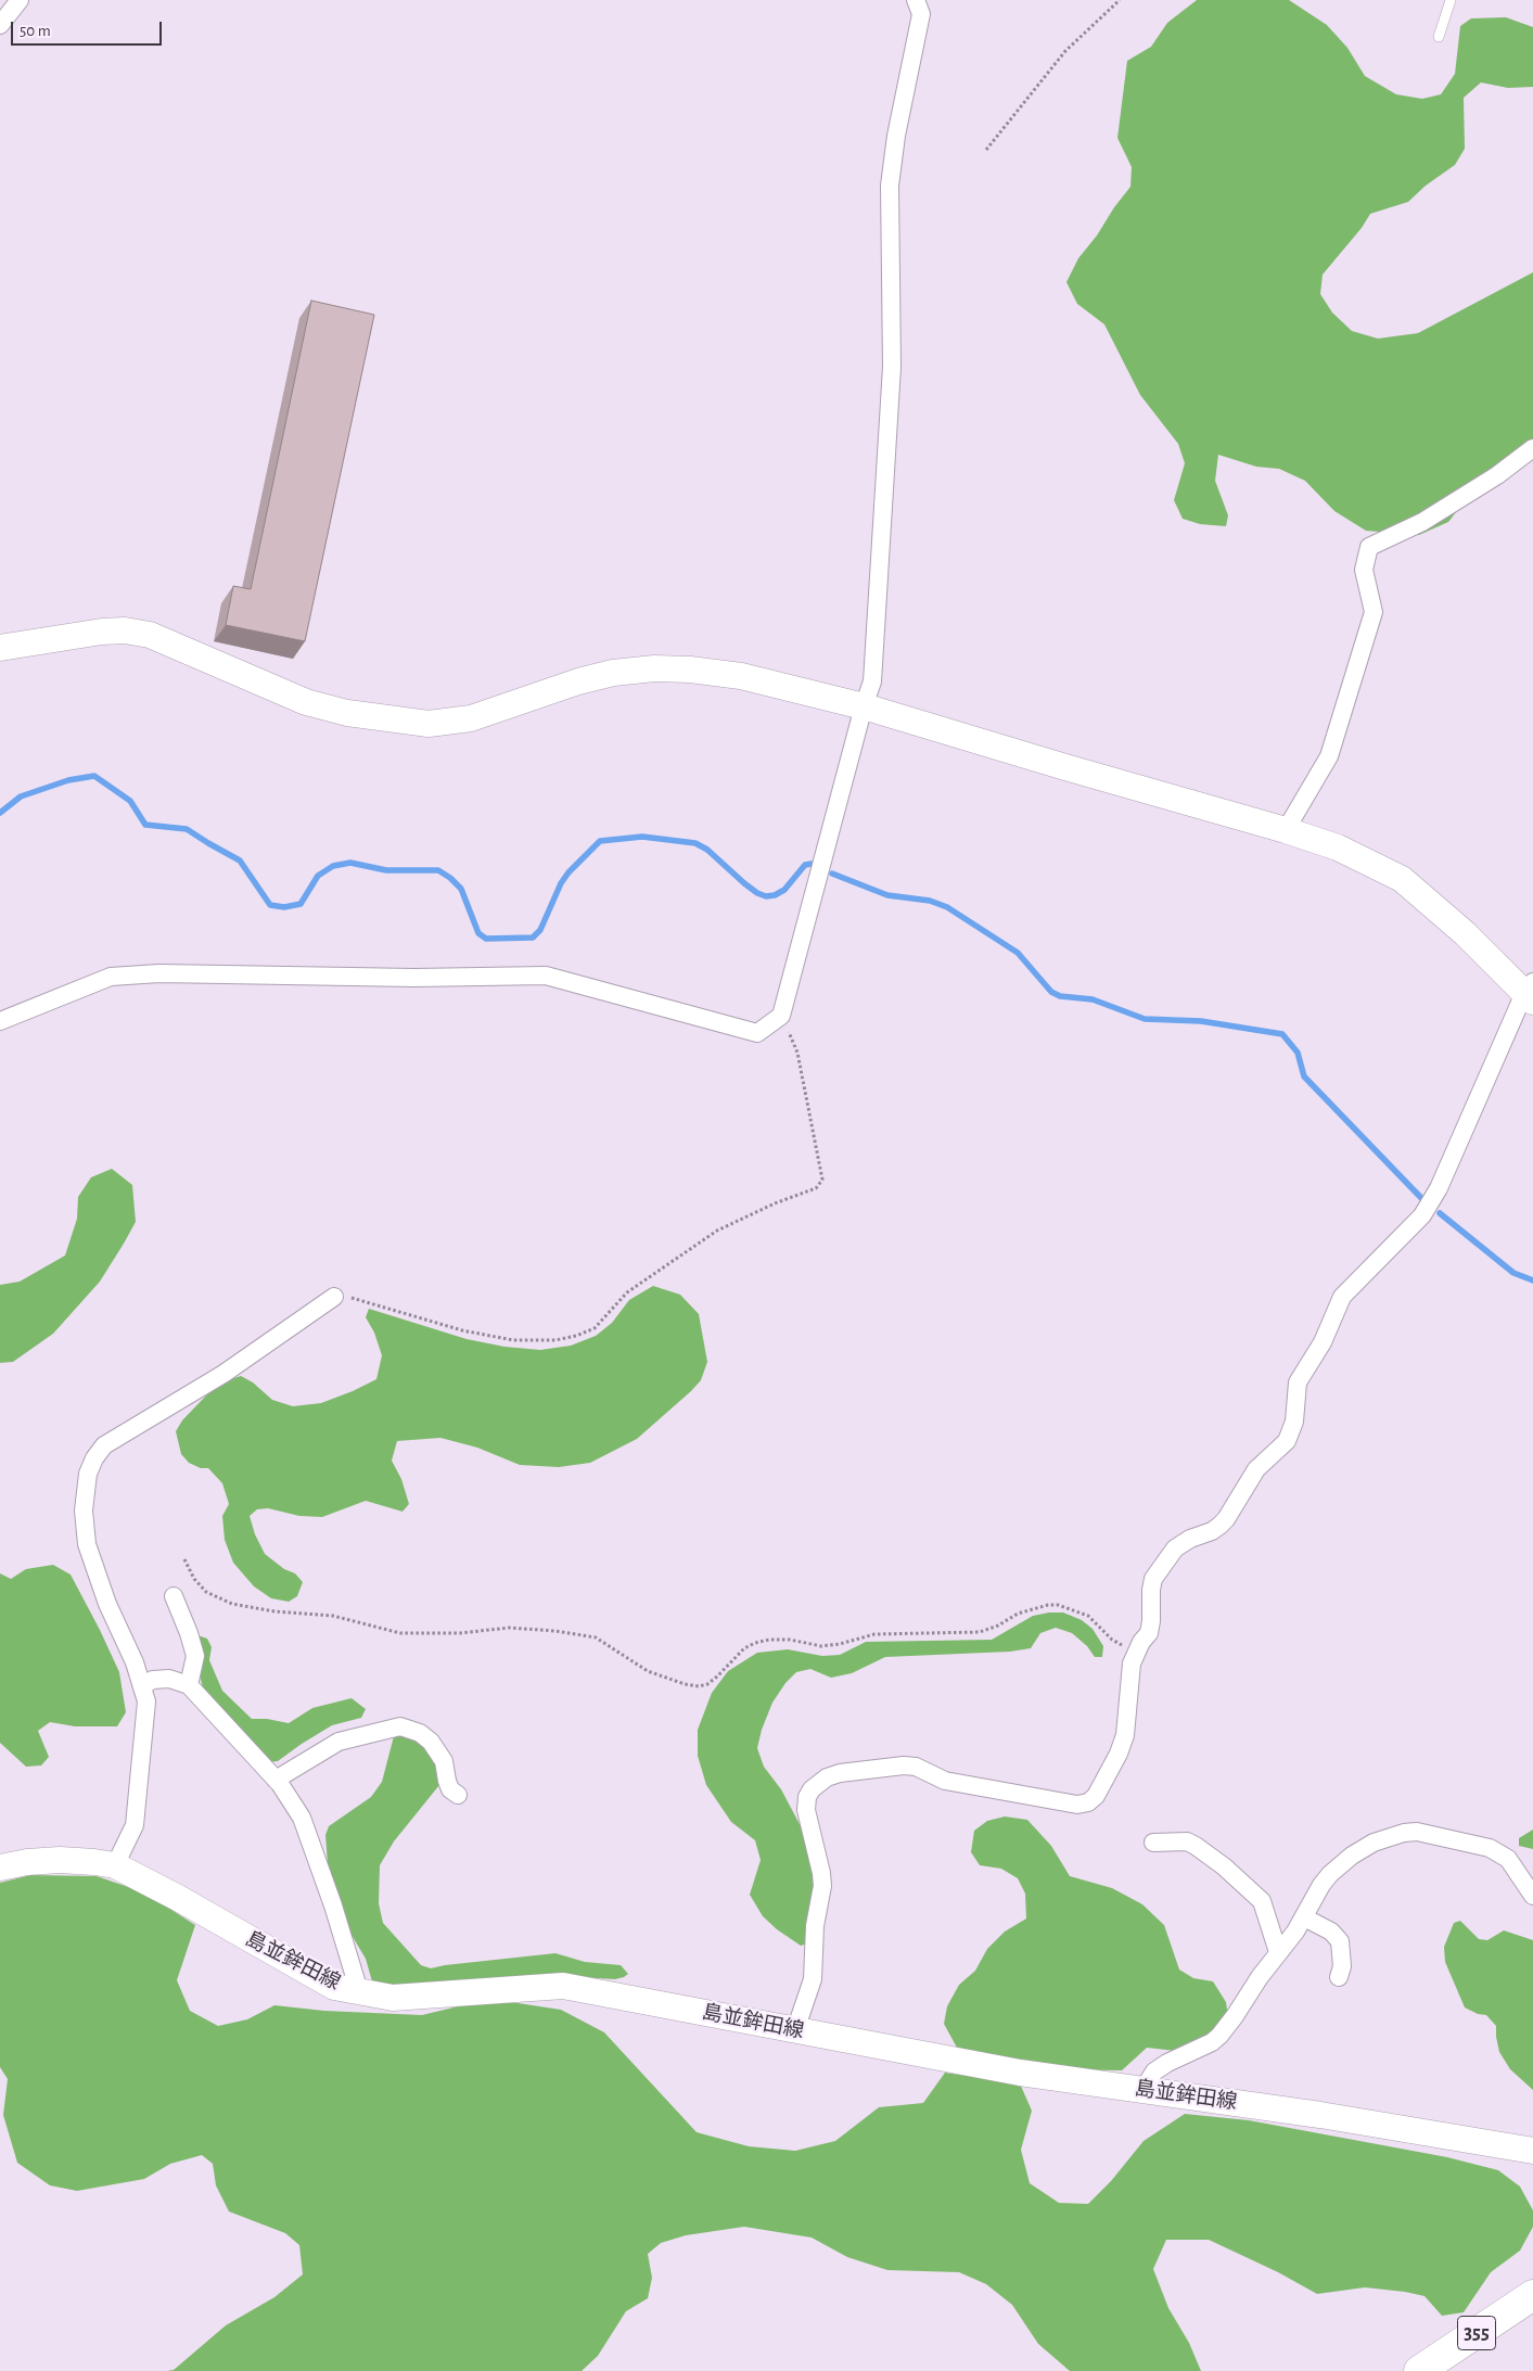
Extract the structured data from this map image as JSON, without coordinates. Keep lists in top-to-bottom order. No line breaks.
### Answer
{"streets":{"highway":["355"],"street":["島並鉾田線"]},"scale_bar":"50 m"}
